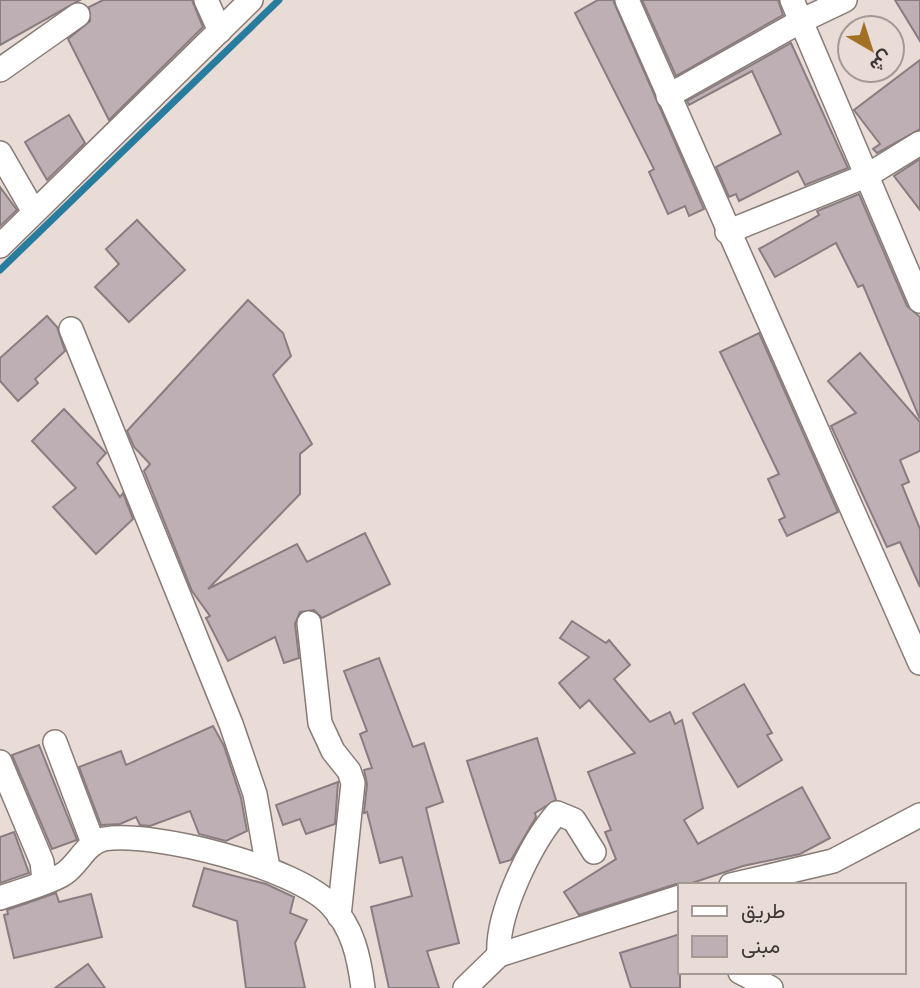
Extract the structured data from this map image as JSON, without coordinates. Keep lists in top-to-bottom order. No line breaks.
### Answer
{"legend":["طريق","مبنى"],"north":"bottom right"}
